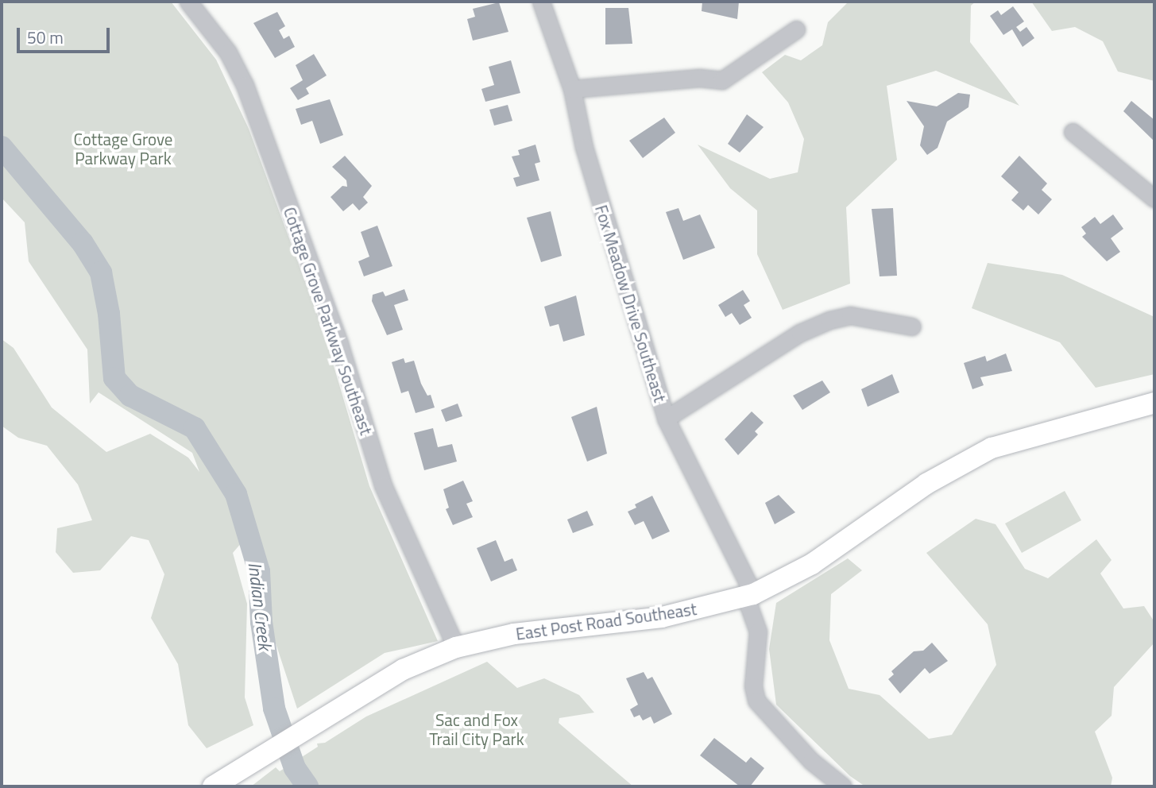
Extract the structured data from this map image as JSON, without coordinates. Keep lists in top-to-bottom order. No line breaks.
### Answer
{"streets":{"main road":["East Post Road Southeast"],"street":["Fox Meadow Drive Southeast","Cottage Grove Parkway Southeast"]},"crossings":[["Fox Meadow Drive Southeast","East Post Road Southeast"],["Cottage Grove Parkway Southeast","East Post Road Southeast"]],"water":["Indian Creek"],"parks":["Cottage Grove Parkway Park","Sac and Fox Trail City Park"],"scale_bar":"50 m"}
